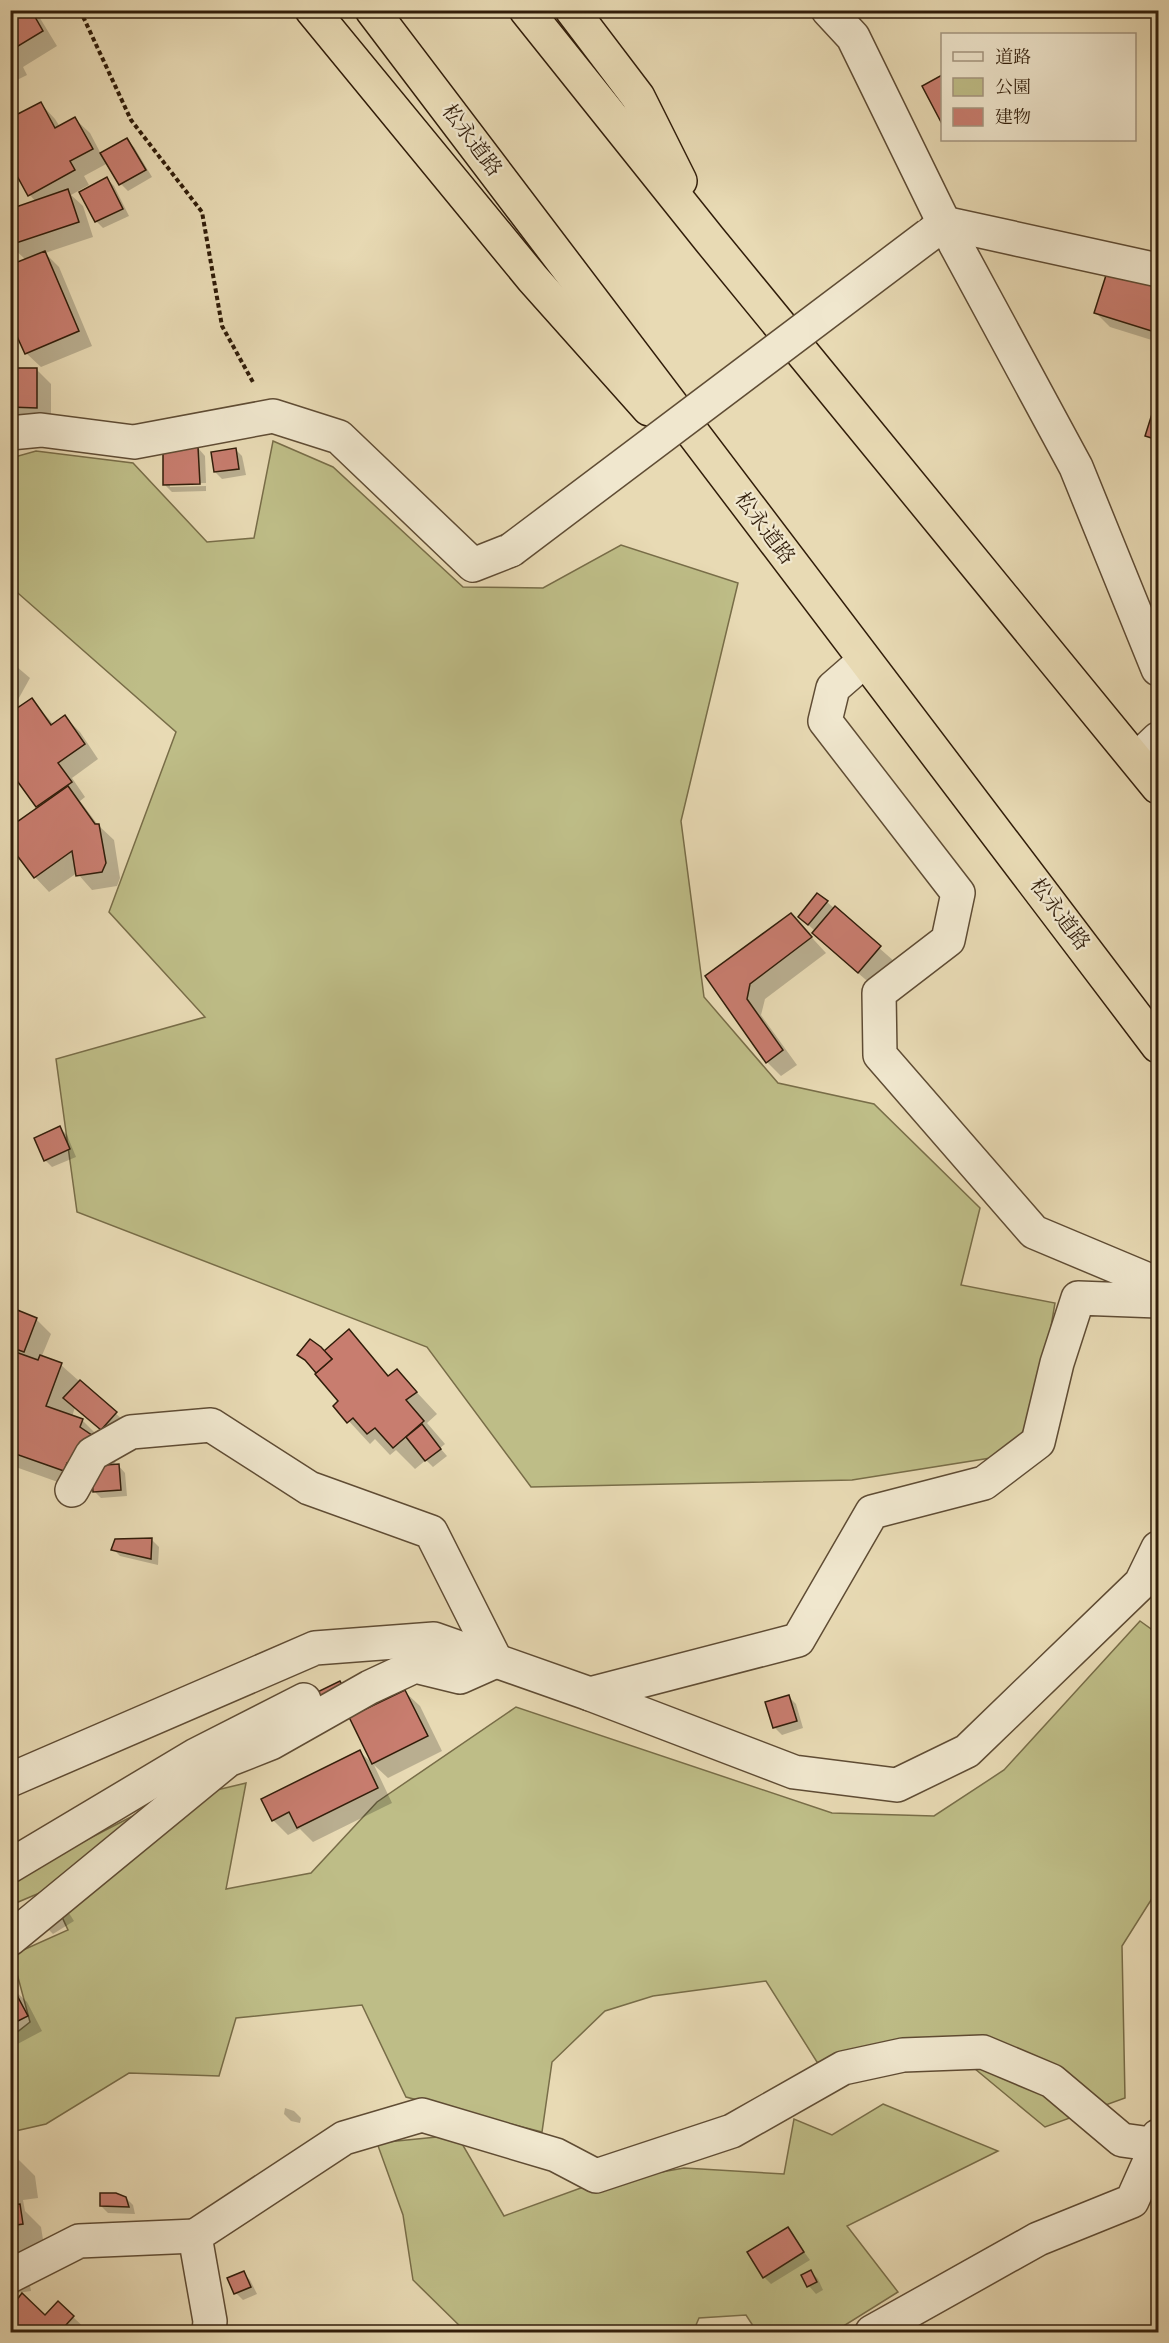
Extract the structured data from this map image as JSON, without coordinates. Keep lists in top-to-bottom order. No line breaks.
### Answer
{"streets":{"highway":["松永道路"]},"legend":["道路","公園","建物"]}
